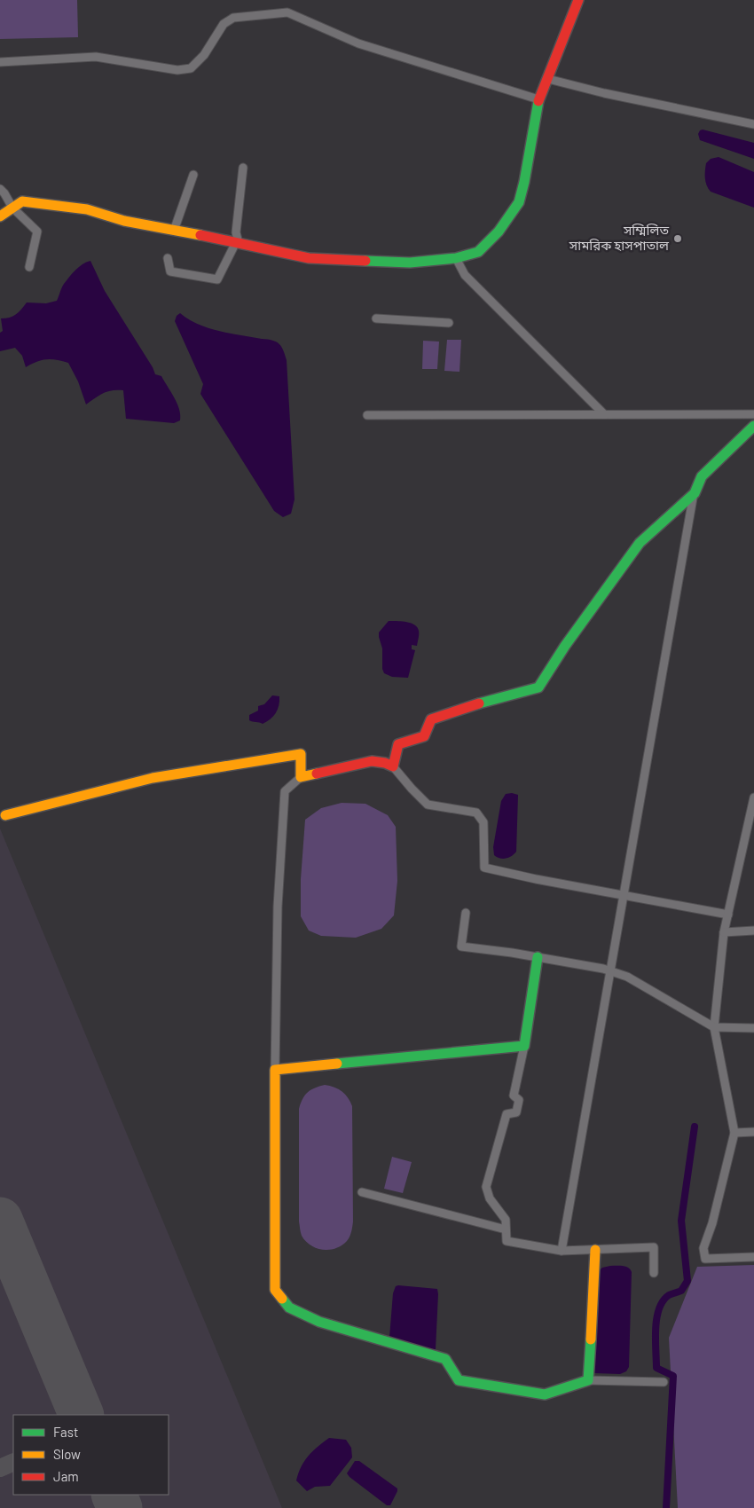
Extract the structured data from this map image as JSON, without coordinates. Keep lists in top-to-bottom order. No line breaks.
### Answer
{"places":["সম্মিলিত সামরিক হাসপাতাল"],"legend":["Fast","Slow","Jam"]}
